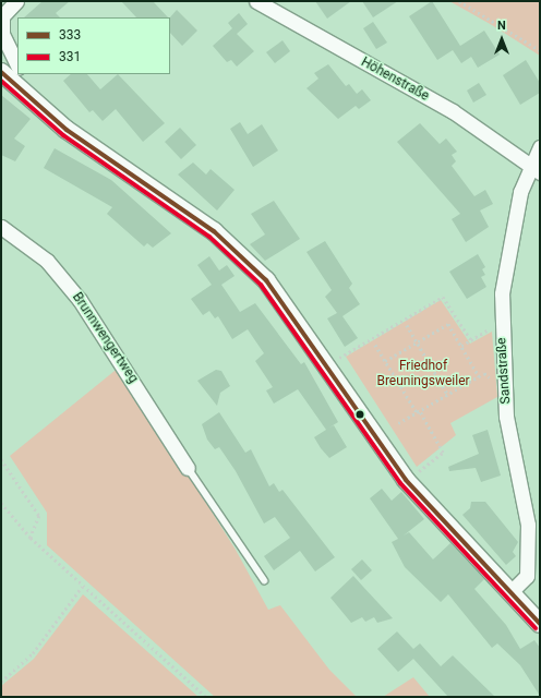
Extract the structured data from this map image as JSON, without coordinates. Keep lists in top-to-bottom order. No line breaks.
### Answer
{"streets":{"street":["Höhenstraße","Brunnwengertweg","Sandstraße"]},"crossings":[["Höhenstraße","Sandstraße"]],"parks":["Friedhof Breuningsweiler"],"lines":["transit line 333","transit line 331"],"legend":["333","331"],"north":"top"}
